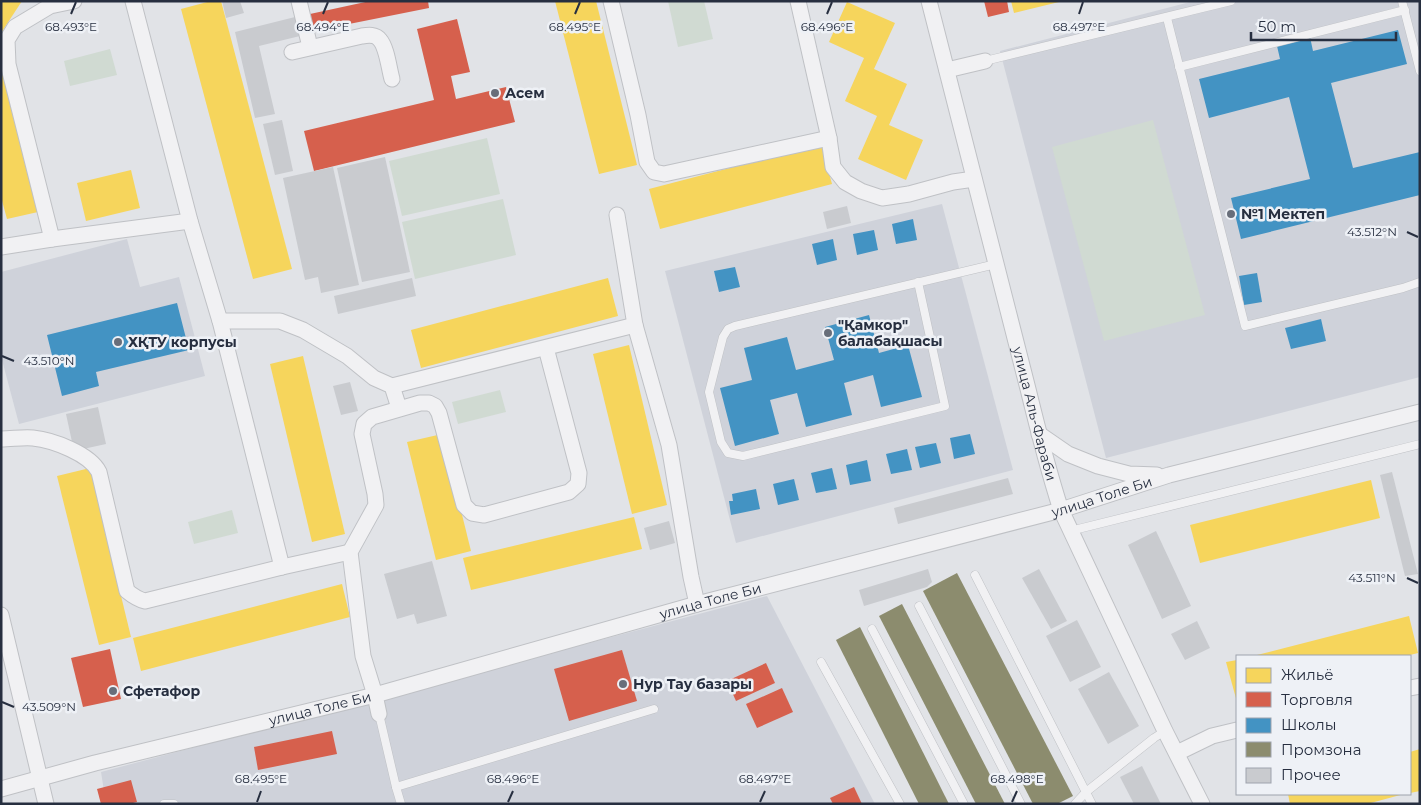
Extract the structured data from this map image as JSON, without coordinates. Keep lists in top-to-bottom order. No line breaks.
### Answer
{"streets":{"street":["улица Аль-Фараби","улица Толе Би"]},"crossings":[["улица Аль-Фараби","улица Толе Би"]],"places":["Асем","№1 Мектеп","\"Қамкор\" балабақшасы","ХҚТУ корпусы","Нур Тау базары","Сфетафор"],"legend":["Жильё","Торговля","Школы","Промзона","Прочее"],"scale_bar":"50 m","coordinates":["68.493°E","68.494°E","68.495°E","68.496°E","68.497°E","43.512°N","43.510°N","43.511°N","43.509°N","68.498°E"]}
